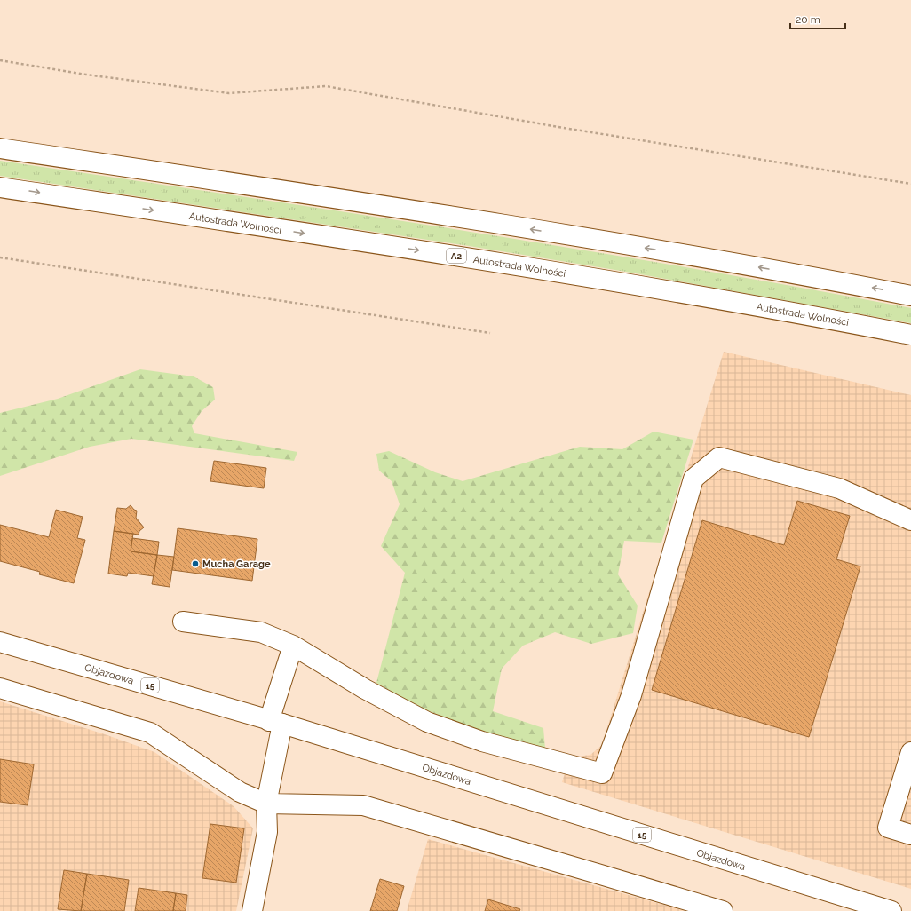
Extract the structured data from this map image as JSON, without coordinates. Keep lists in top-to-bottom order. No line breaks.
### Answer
{"streets":{"main road":["Autostrada Wolności","A2","Objazdowa","15"]},"places":["Mucha Garage"],"scale_bar":"20 m"}
